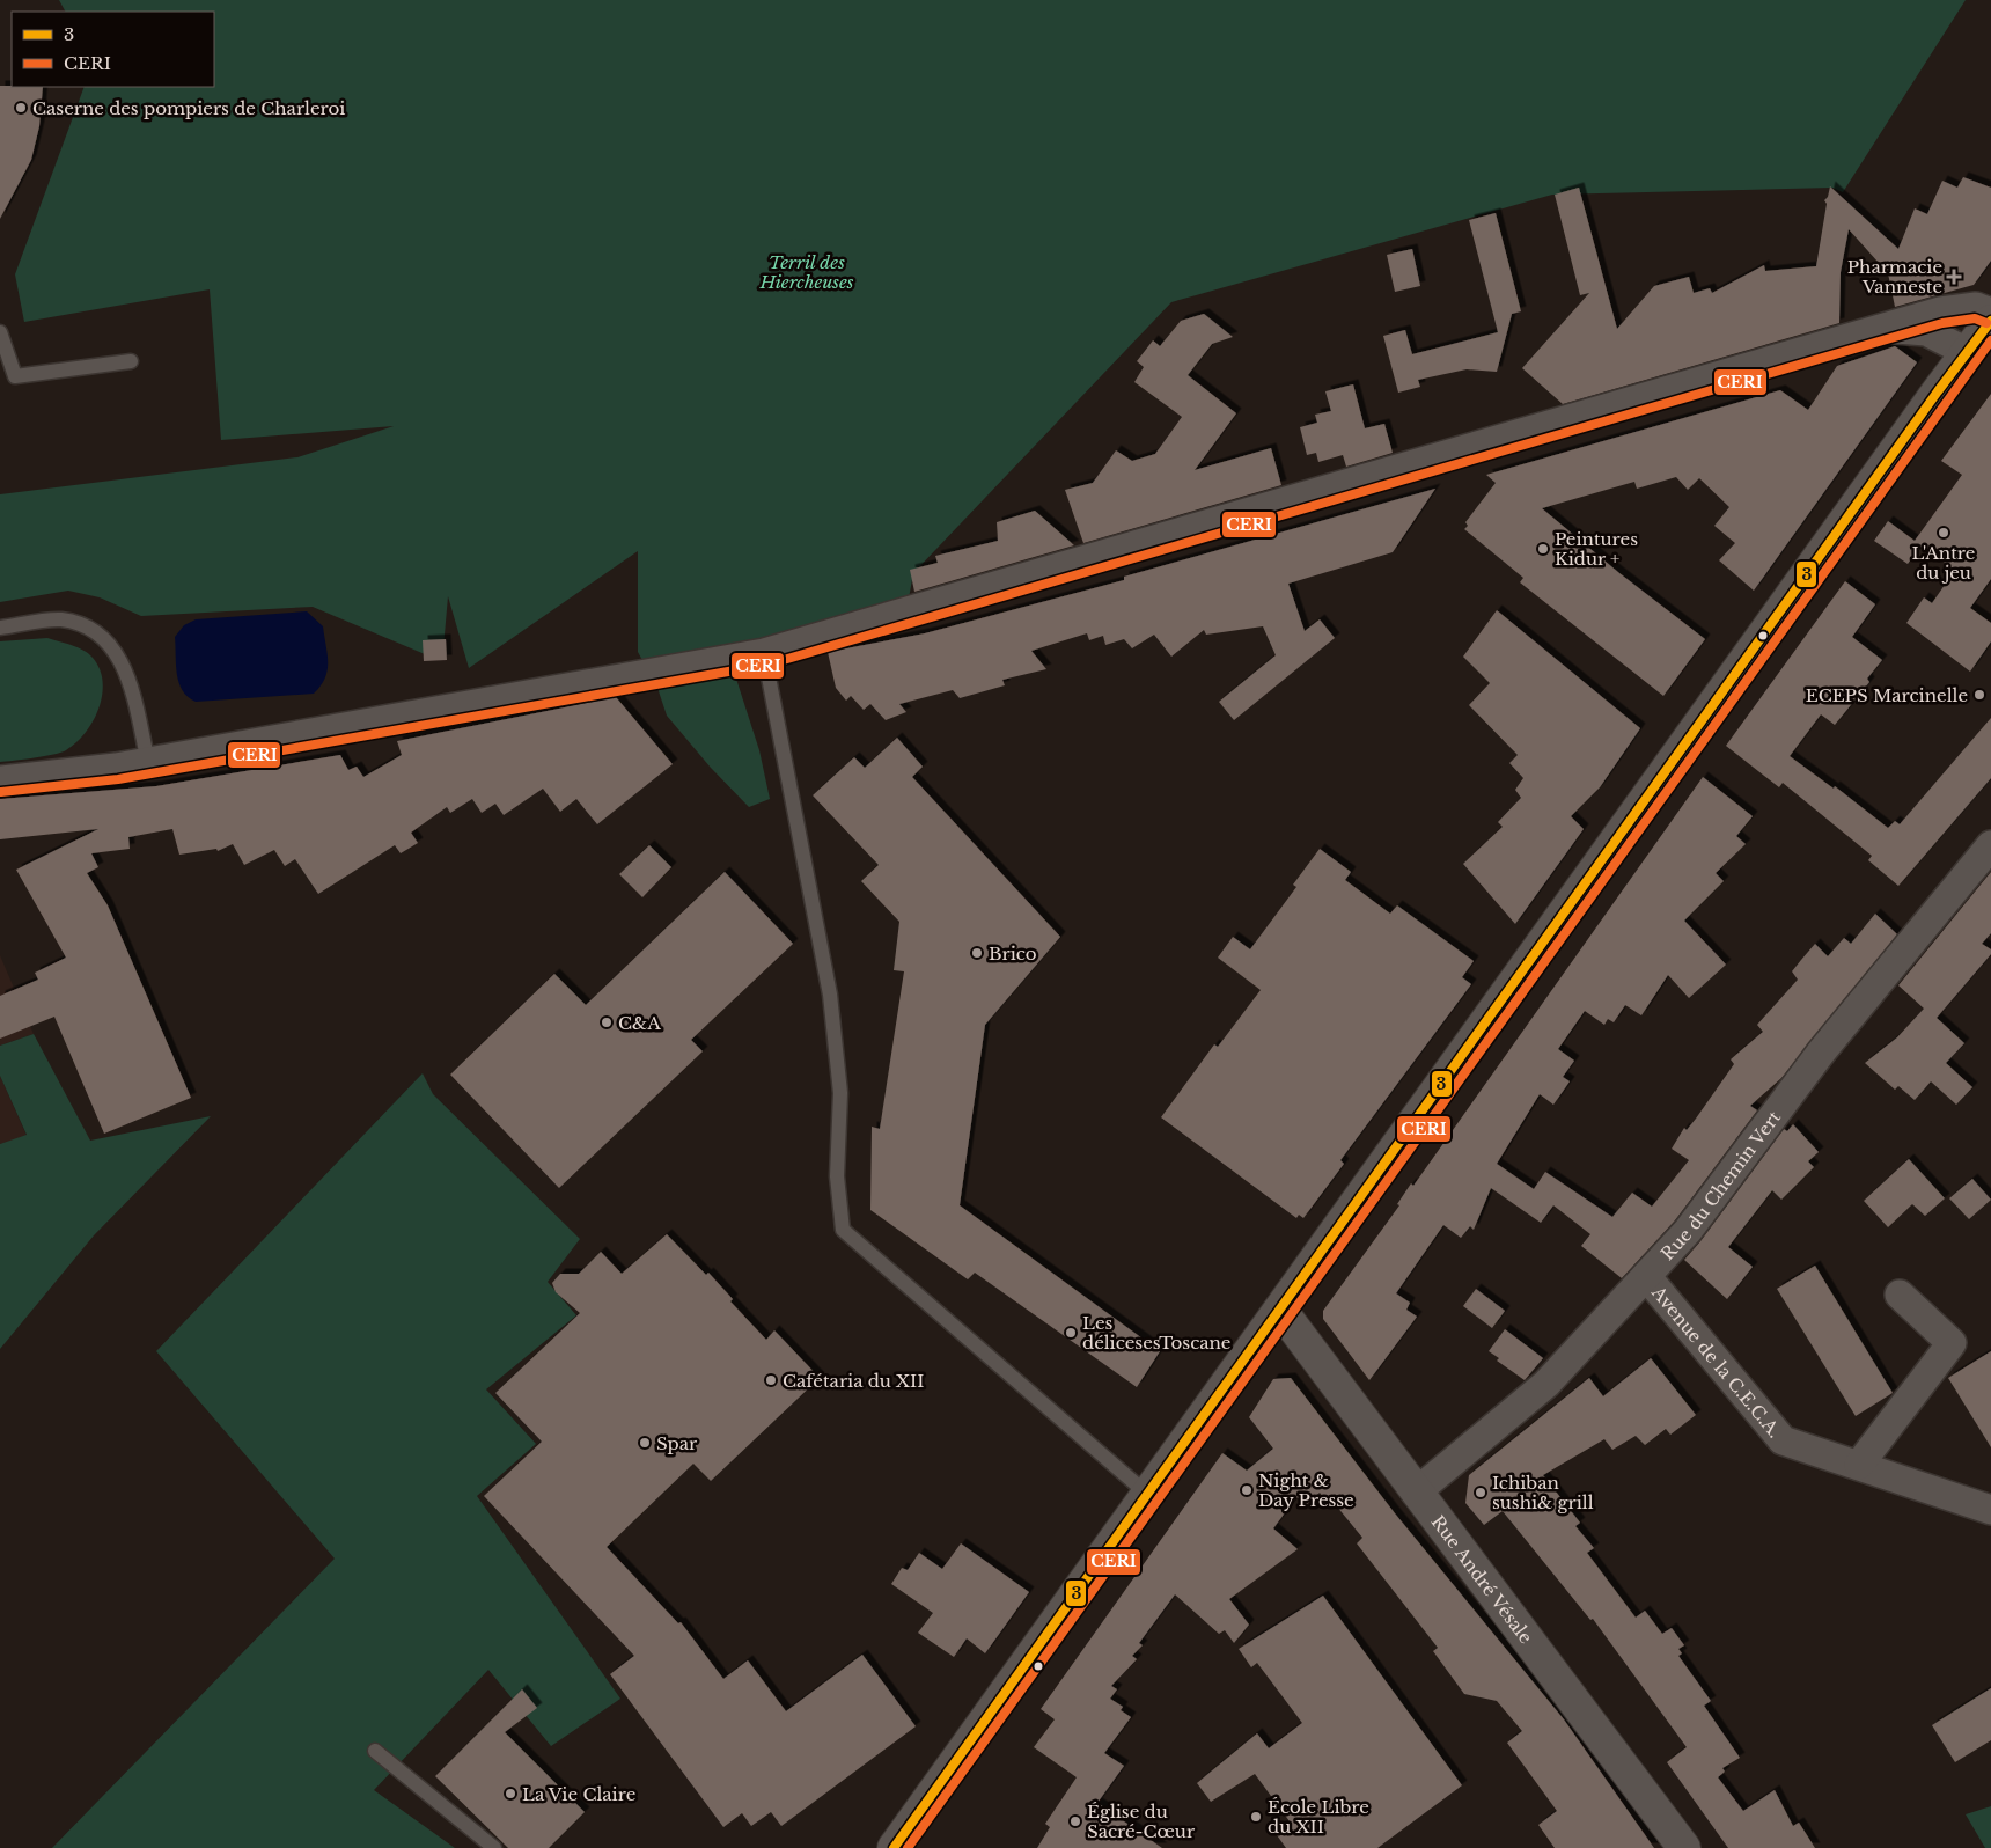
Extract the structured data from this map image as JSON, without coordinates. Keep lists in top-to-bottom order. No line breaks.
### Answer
{"streets":{"main road":["Rue André Vésale"],"street":["Rue du Chemin Vert","Avenue de la C.E.C.A."]},"crossings":[["Rue du Chemin Vert","Avenue de la C.E.C.A."],["Rue du Chemin Vert","Rue André Vésale"]],"parks":["Terril des Hiercheuses"],"places":{"other":["Caserne des pompiers de Charleroi","L'Antre du jeu","Peintures Kidur +","ECEPS Marcinelle","Brico","C&A","Les délicesesToscane","Cafétaria du XII","Spar","Night & Day Presse","Ichiban sushi& grill","La Vie Claire","École Libre du XII","Église du Sacré-Cœur"],"health":["Pharmacie Vanneste"]},"lines":["transit line CERI","transit line 3"],"legend":["3","CERI"]}
